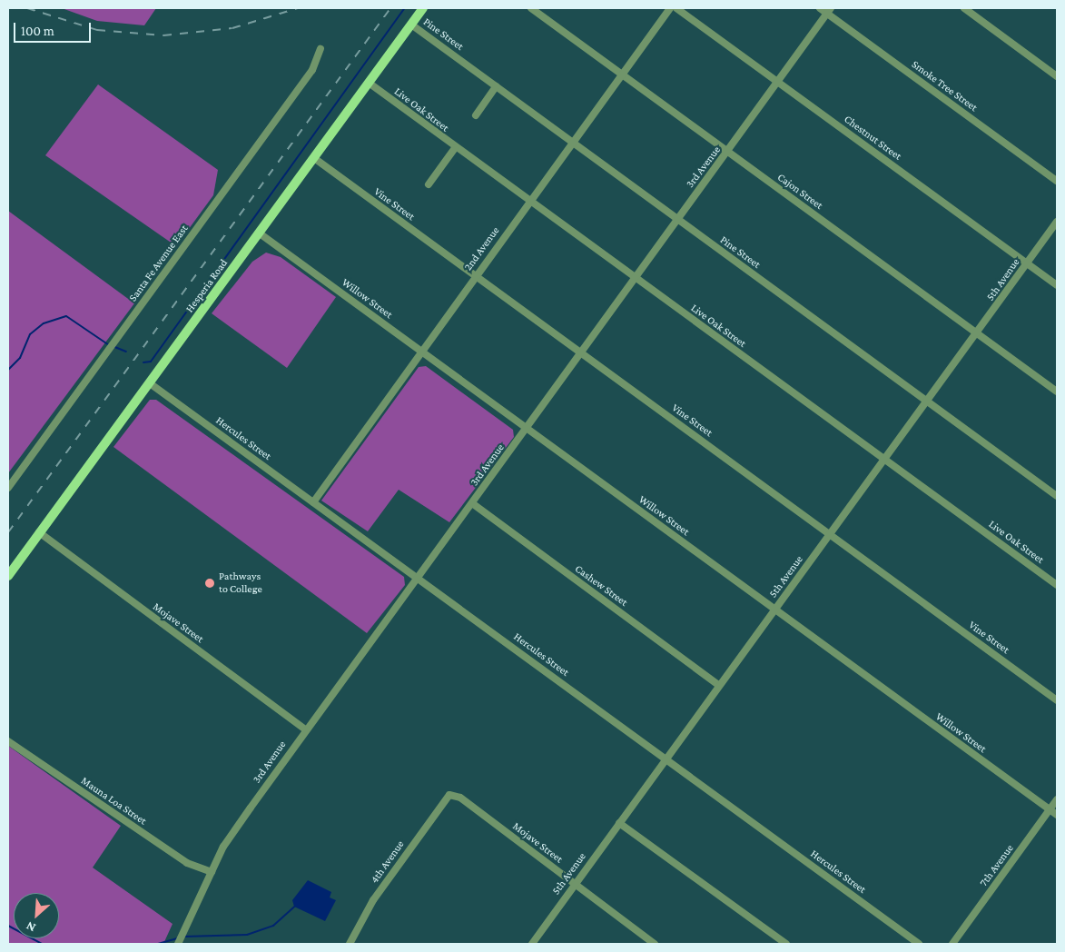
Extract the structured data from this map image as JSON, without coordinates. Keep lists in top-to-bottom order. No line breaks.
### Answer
{"streets":{"main road":["Hesperia Road"],"street":["Pine Street","Smoke Tree Street","Live Oak Street","Chestnut Street","3rd Avenue","Cajon Street","Vine Street","2nd Avenue","Santa Fe Avenue East","5th Avenue","Willow Street","Hercules Street","Cashew Street","Mojave Street","Mauna Loa Street","4th Avenue","7th Avenue"]},"crossings":[["Pine Street","3rd Avenue"],["Pine Street","2nd Avenue"],["Pine Street","5th Avenue"],["Pine Street","Hesperia Road"],["Smoke Tree Street","3rd Avenue"],["Live Oak Street","3rd Avenue"],["Live Oak Street","2nd Avenue"],["Live Oak Street","5th Avenue"],["Live Oak Street","Hesperia Road"],["Chestnut Street","3rd Avenue"],["Chestnut Street","5th Avenue"],["3rd Avenue","Cajon Street"],["3rd Avenue","Vine Street"],["3rd Avenue","Willow Street"],["3rd Avenue","Hercules Street"],["3rd Avenue","Cashew Street"],["3rd Avenue","Mojave Street"],["3rd Avenue","Mauna Loa Street"],["Cajon Street","2nd Avenue"],["Cajon Street","5th Avenue"],["Vine Street","2nd Avenue"],["Vine Street","5th Avenue"],["Vine Street","Hesperia Road"],["2nd Avenue","Willow Street"],["2nd Avenue","Hercules Street"],["5th Avenue","Willow Street"],["5th Avenue","Hercules Street"],["5th Avenue","Cashew Street"],["5th Avenue","Mojave Street"],["Hesperia Road","Willow Street"],["Hesperia Road","Hercules Street"],["Hesperia Road","Mojave Street"],["Willow Street","7th Avenue"],["Mojave Street","4th Avenue"]],"places":["Pathways to College"],"scale_bar":"100 m","north":"bottom left"}
